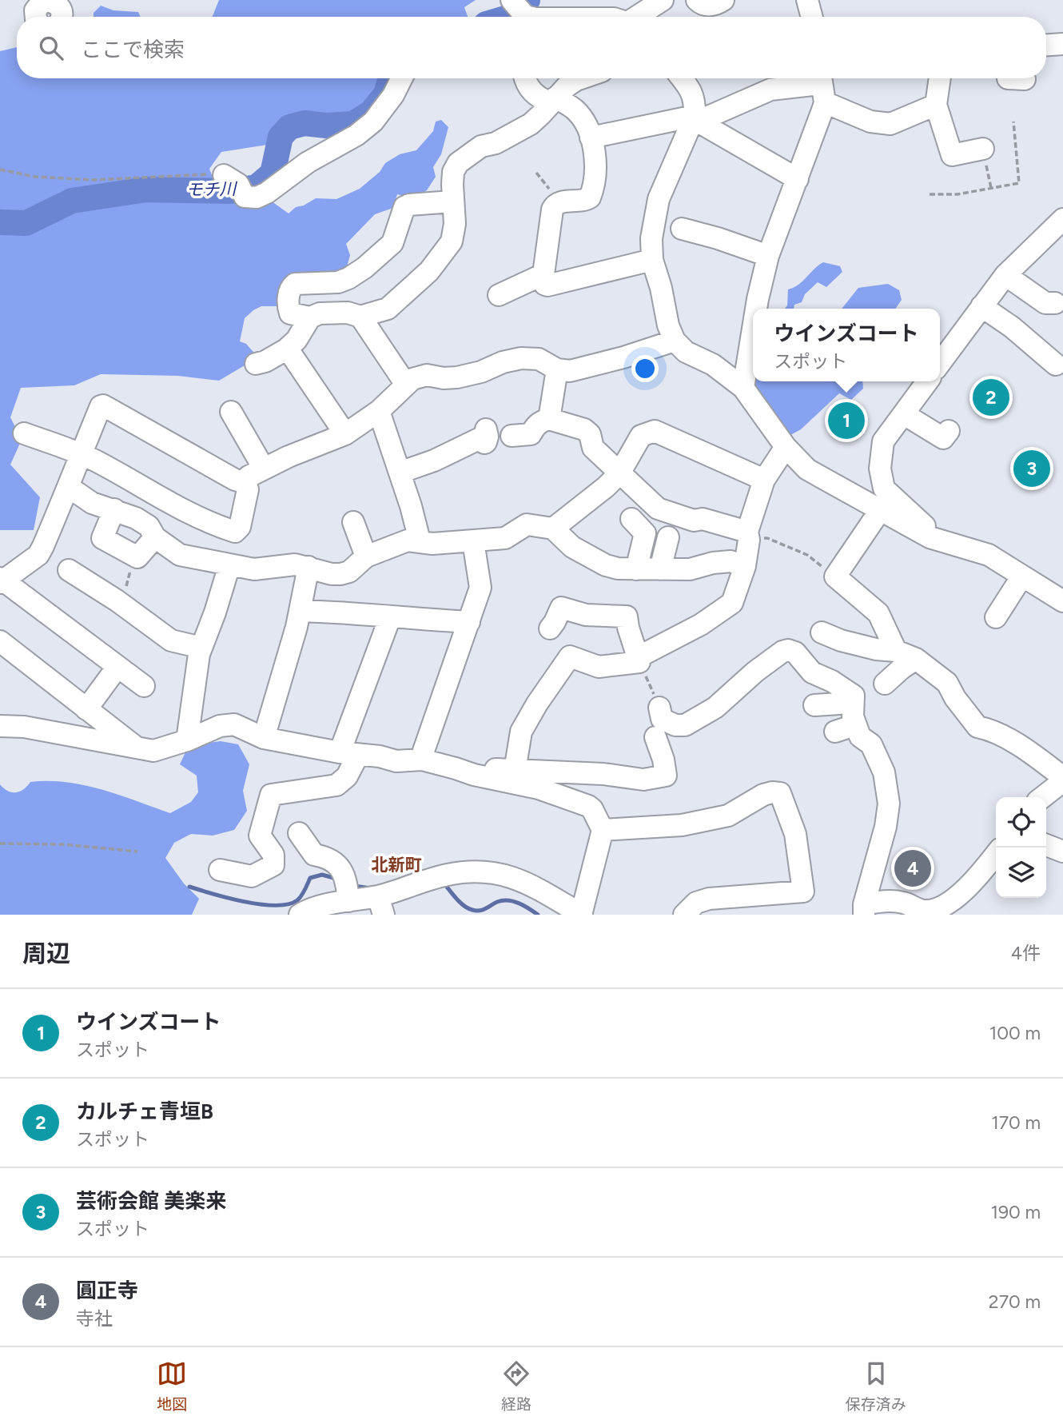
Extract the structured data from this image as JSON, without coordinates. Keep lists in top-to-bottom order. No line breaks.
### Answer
{"districts":["北新町"],"water":["モチ川"],"page":{"search":"ここで検索","popup":["ウインズコート","スポット"],"pins":["2","1","3","4"],"heading":["周辺","4件"],"list":[{"mark":"1","name":"ウインズコート","note":"スポット","value":"100 m"},{"mark":"2","name":"カルチェ青垣B","note":"スポット","value":"170 m"},{"mark":"3","name":"芸術会館 美楽来","note":"スポット","value":"190 m"},{"mark":"4","name":"圓正寺","note":"寺社","value":"270 m"}],"nav":["地図","経路","保存済み"]}}
